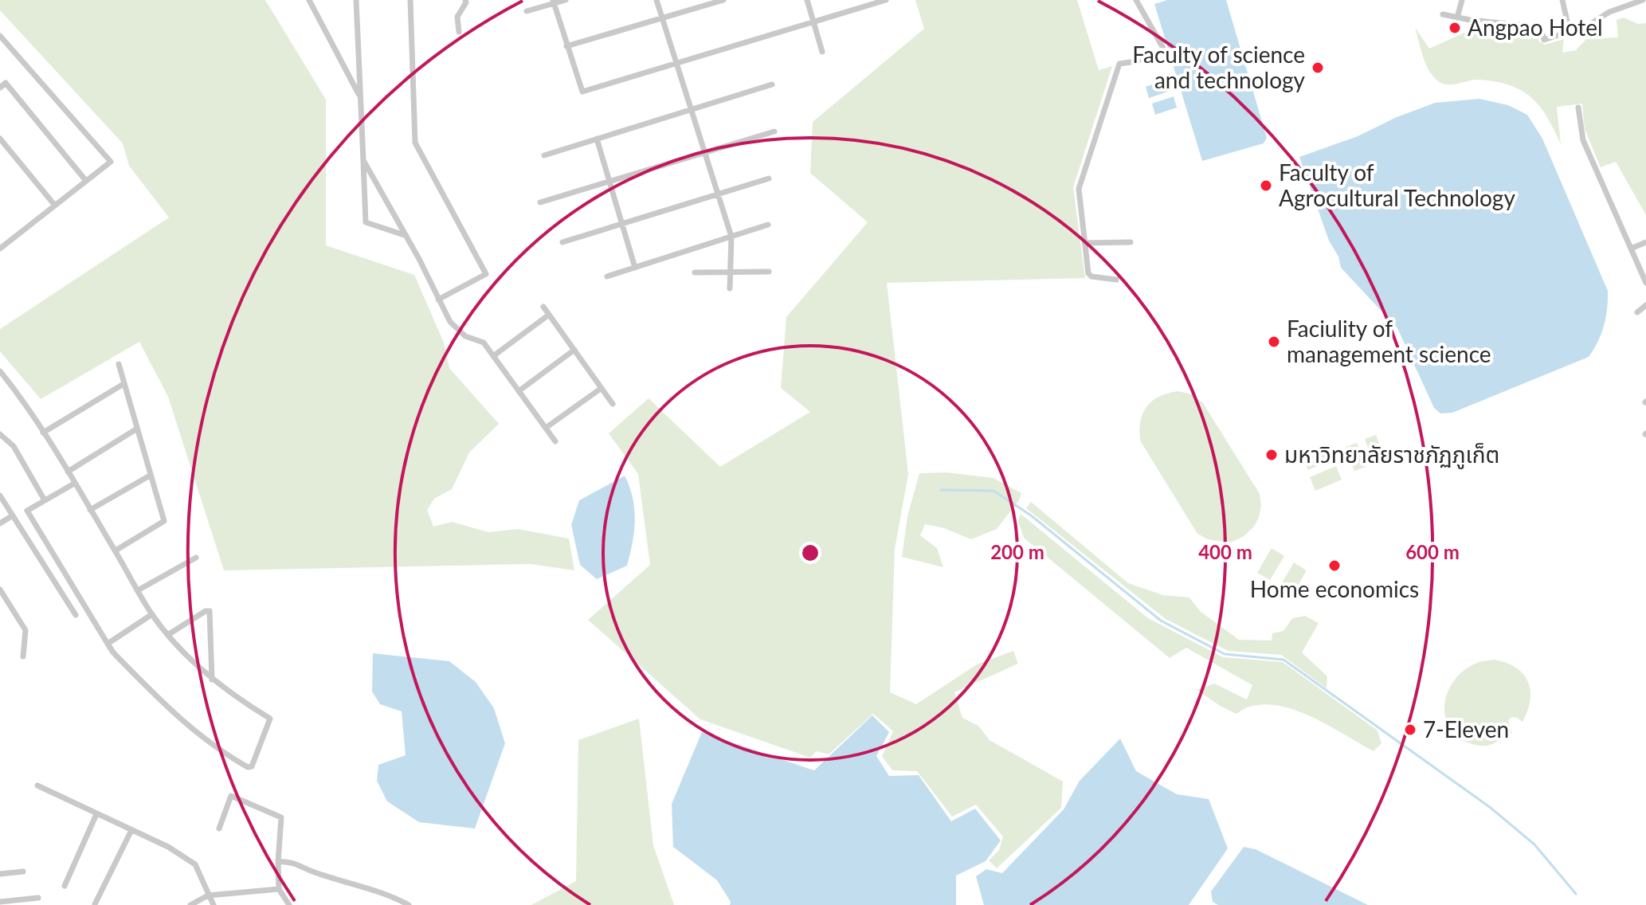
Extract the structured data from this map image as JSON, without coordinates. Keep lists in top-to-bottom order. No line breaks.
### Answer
{"places":["Angpao Hotel","Faculty of science and technology","Faculty of Agrocultural Technology","Faciulity of management science","มหาวิทยาลัยราชภัฏภูเก็ต","Home economics","7-Eleven"],"rings":["200 m","400 m","600 m"]}
